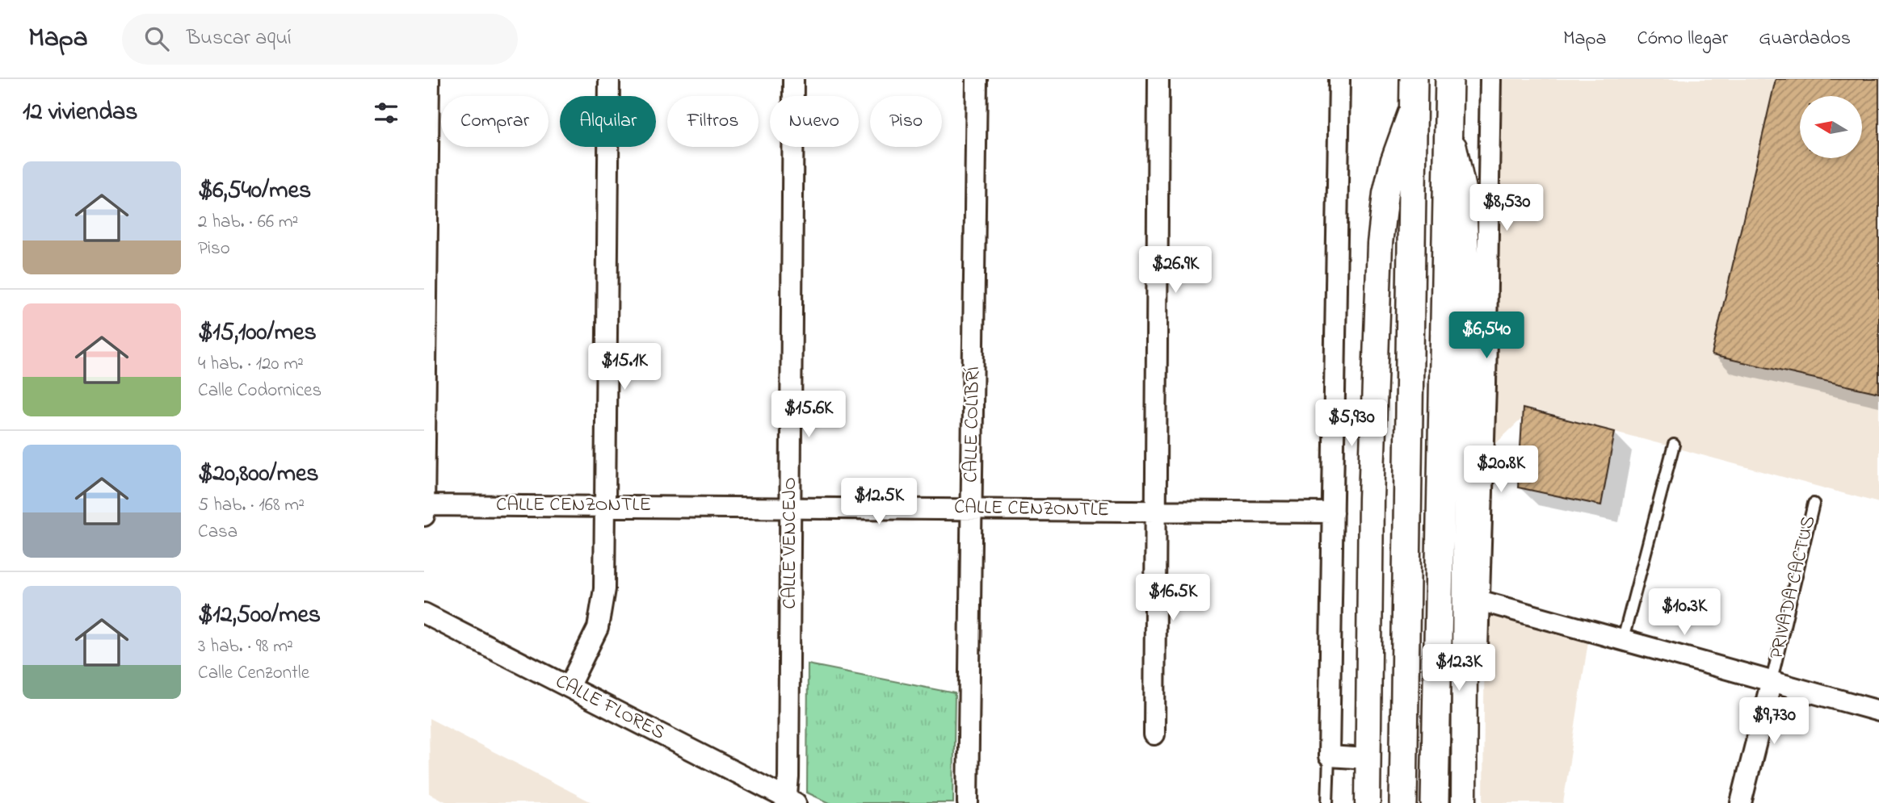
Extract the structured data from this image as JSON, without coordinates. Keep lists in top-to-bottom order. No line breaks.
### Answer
{"streets":{"street":["CALLE COLIBRÍ","CALLE CENZONTLE","CALLE VENCEJO","PRIVADA CACTUS","CALLE FLORES"]},"crossings":[["CALLE COLIBRÍ","CALLE CENZONTLE"],["CALLE CENZONTLE","CALLE VENCEJO"],["CALLE VENCEJO","CALLE FLORES"]],"north":"left","page":{"header":"Mapa","search":"Buscar aquí","nav":["Mapa","Cómo llegar","Guardados"],"heading":"12 viviendas","chip":["Comprar","Alquilar","Filtros","Nuevo","Piso"],"list":[{"name":"$6,540/mes","note":"2 hab. · 66 m² · Piso"},{"name":"$15,100/mes","note":"4 hab. · 120 m² · Calle Codornices"},{"name":"$20,800/mes","note":"5 hab. · 168 m² · Casa"},{"name":"$12,500/mes","note":"3 hab. · 98 m² · Calle Cenzontle"}],"price":["$8,530","$26.9K","$6,540","$15.1K","$15.6K","$5,930","$20.8K","$12.5K","$16.5K","$10.3K","$12.3K","$9,730"]}}
